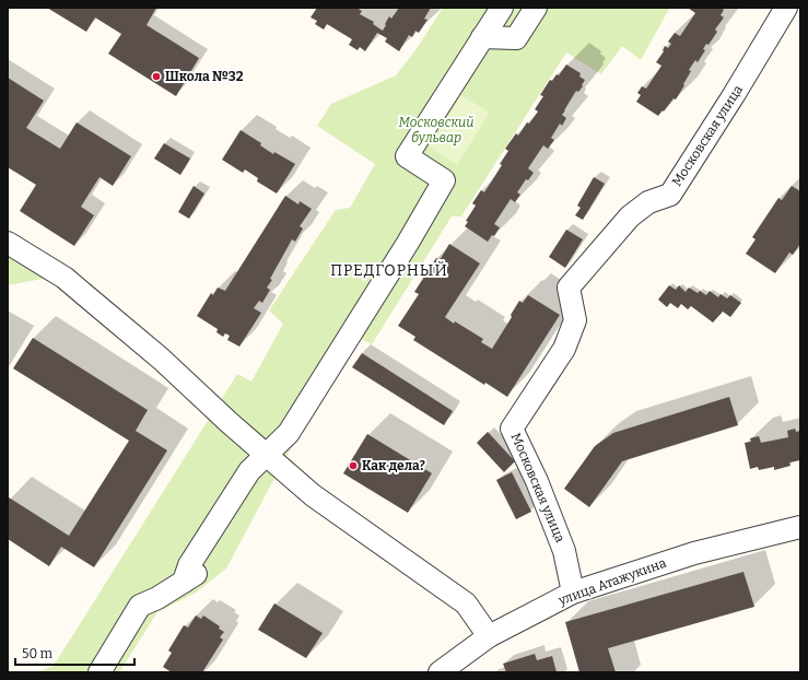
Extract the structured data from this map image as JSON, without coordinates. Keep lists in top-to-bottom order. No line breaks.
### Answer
{"streets":{"street":["Московская улица","улица Атажукина"]},"crossings":[["Московская улица","улица Атажукина"]],"districts":["ПРЕДГОРНЫЙ"],"parks":["Московский бульвар"],"places":["Школа №32","Как дела?"],"scale_bar":"50 m"}
